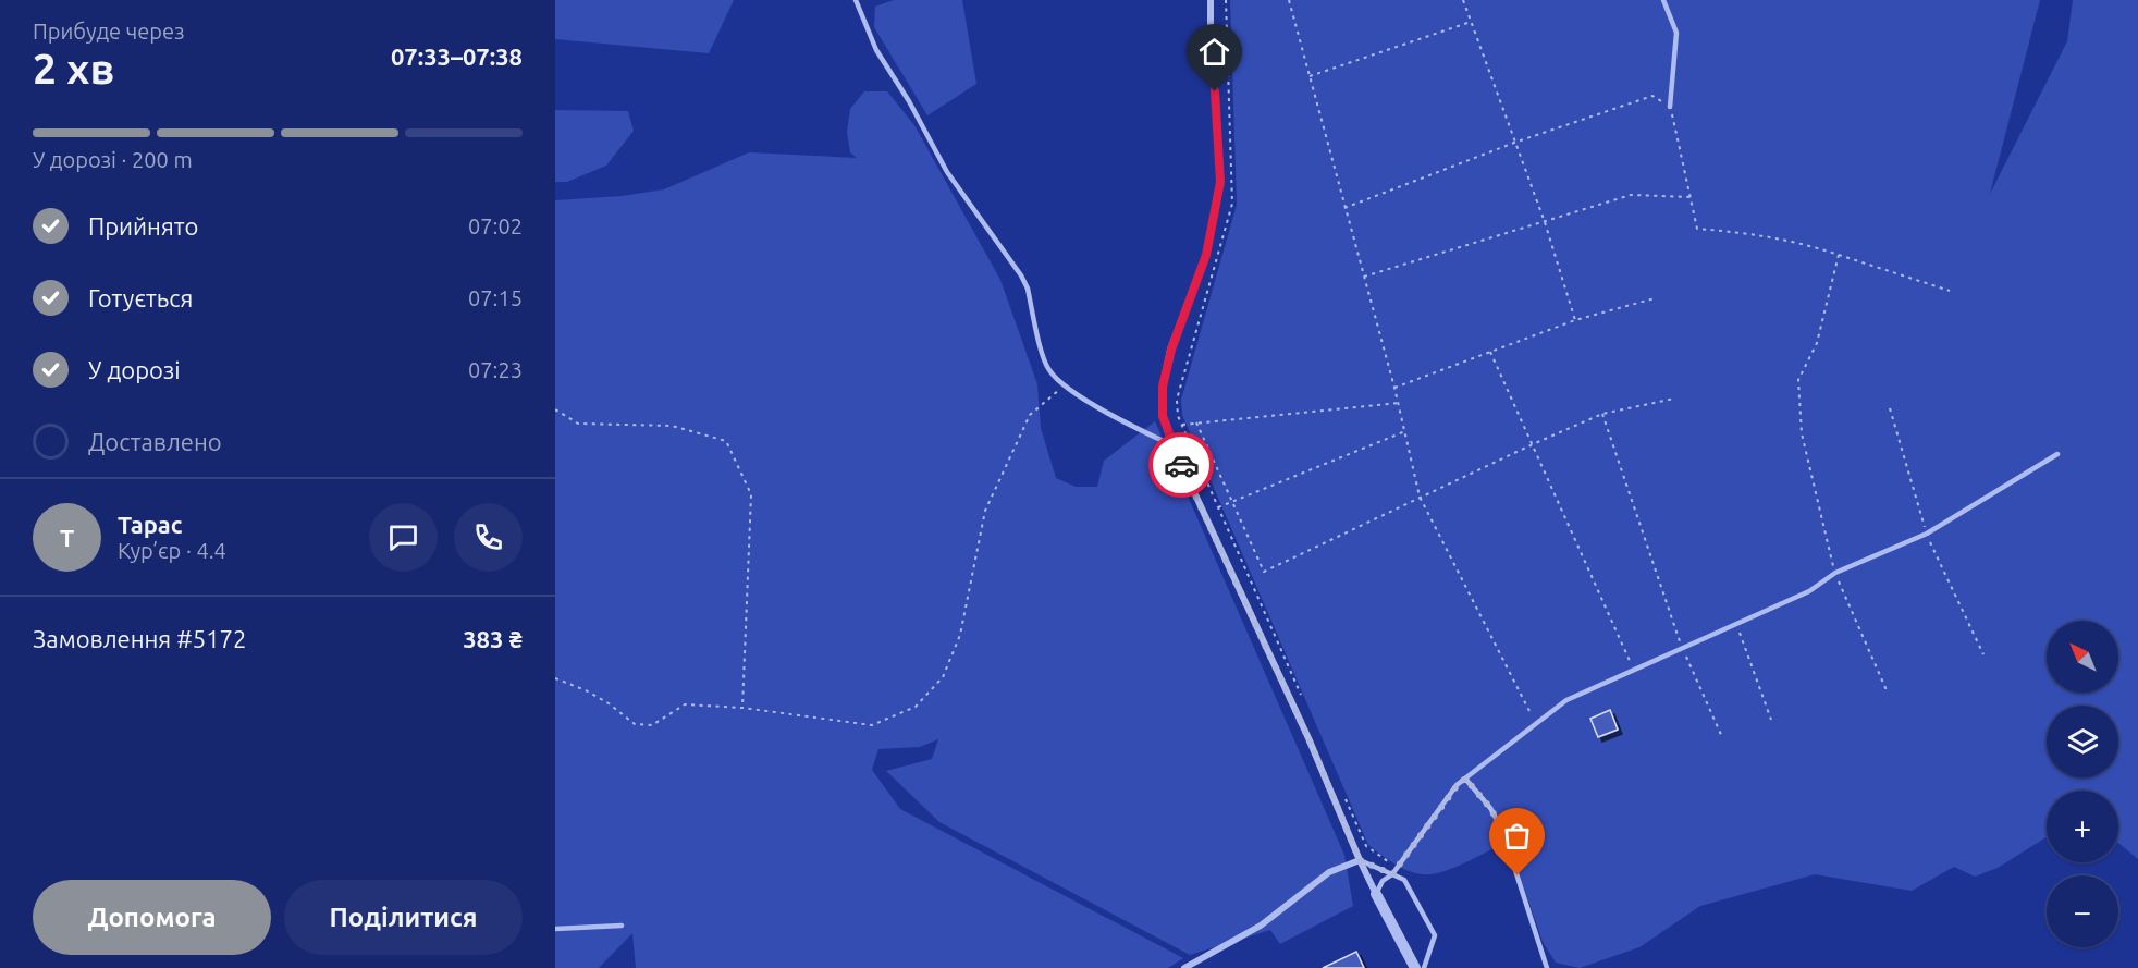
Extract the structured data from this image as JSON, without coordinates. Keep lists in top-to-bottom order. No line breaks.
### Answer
{"north":"top left","page":{"heading":["2 хв","Прибуде через","07:33–07:38"],"panel":["Тарас","Кур’єр · 4.4","Замовлення #5172","383 ₴"],"bar":"У дорозі · 200 m","list":[["Прийнято","07:02"],["Готується","07:15"],["У дорозі","07:23"],"Доставлено"],"round":"Т","map_buttons":["+","−"],"buttons":["Допомога","Поділитися"]}}
